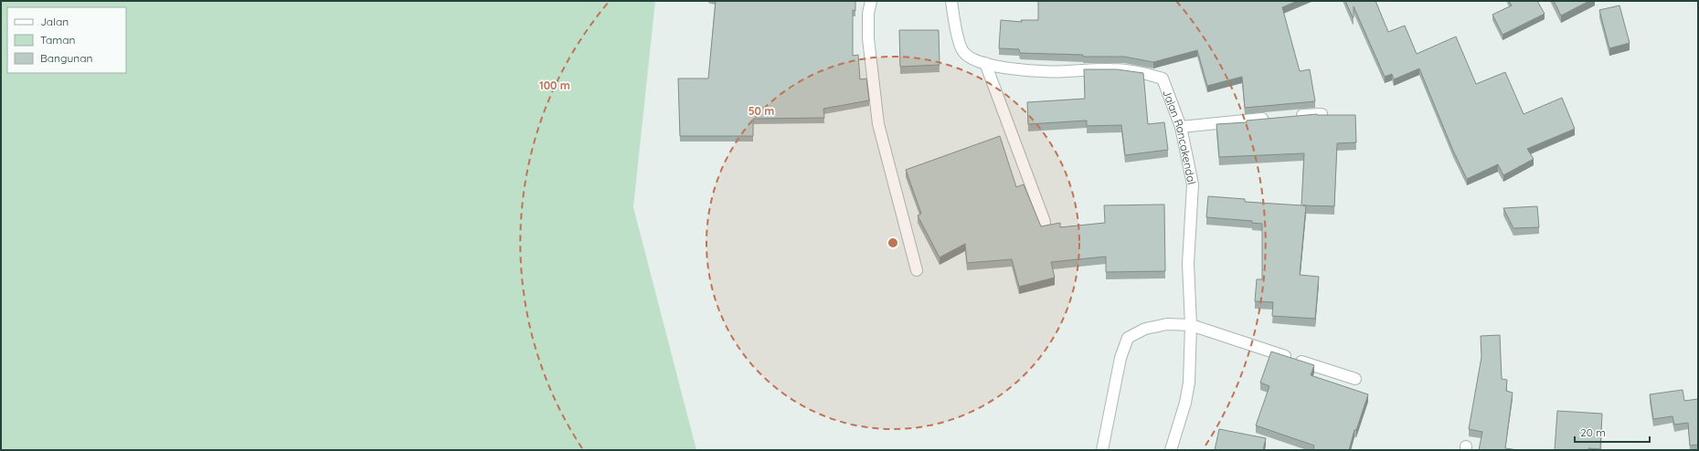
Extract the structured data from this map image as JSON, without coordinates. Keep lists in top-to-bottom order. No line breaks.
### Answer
{"streets":{"street":["Jalan Rancakendal"]},"legend":["Jalan","Taman","Bangunan"],"scale_bar":"20 m","rings":["100 m","50 m"]}
